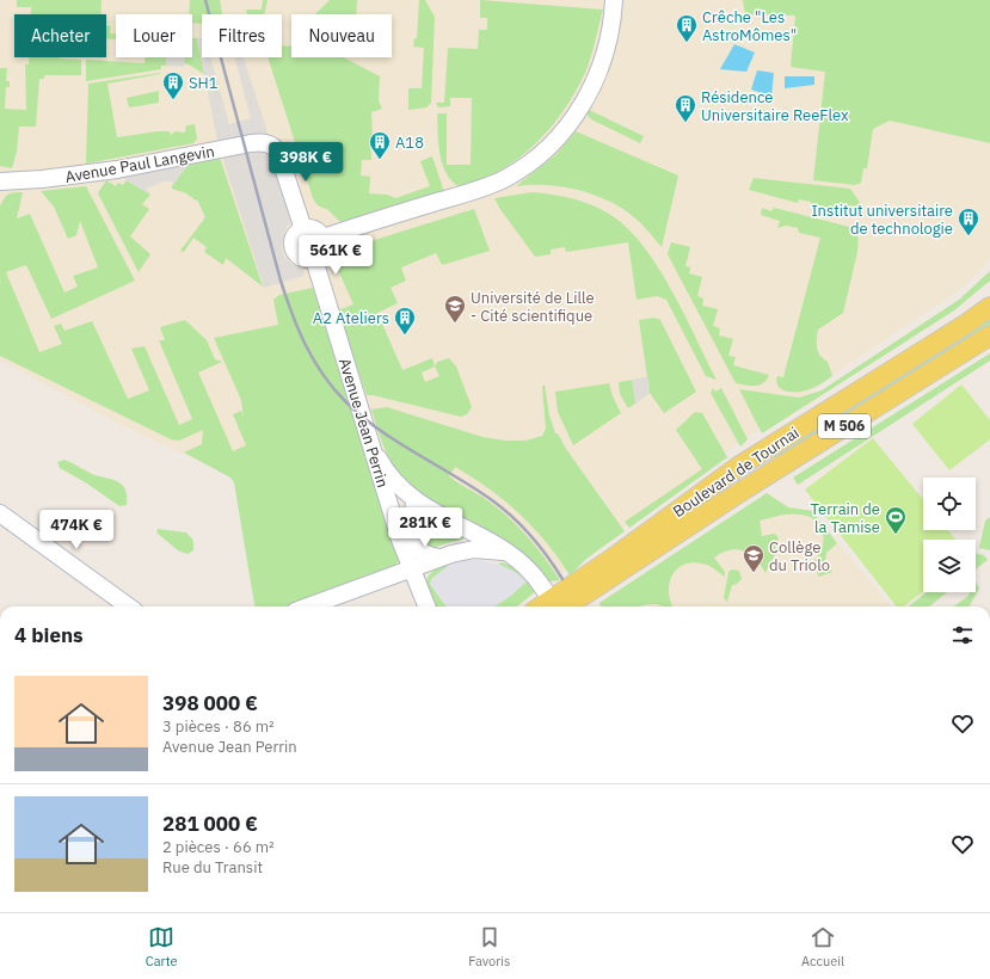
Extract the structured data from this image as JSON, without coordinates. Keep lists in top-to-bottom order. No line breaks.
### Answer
{"streets":{"main road":["M 506","Boulevard de Tournai"],"street":["Avenue Paul Langevin","Avenue Jean Perrin"]},"crossings":[["Avenue Paul Langevin","Avenue Jean Perrin"]],"places":{"building":["Crêche \"Les AstroMômes\"","SH1","Résidence Universitaire ReeFlex","A18","Institut universitaire de technologie","A2 Ateliers"],"school or university":["Université de Lille ‐ Cité scientifique","Collège du Triolo"],"sports":["Terrain de la Tamise"]},"page":{"chip":["Acheter","Louer","Filtres","Nouveau"],"price":["398K €","561K €","281K €","474K €"],"heading":"4 biens","list":[{"name":"398 000 €","note":"3 pièces · 86 m² · Avenue Jean Perrin"},{"name":"281 000 €","note":"2 pièces · 66 m² · Rue du Transit"}],"tabs":["Carte","Favoris","Accueil"]}}
